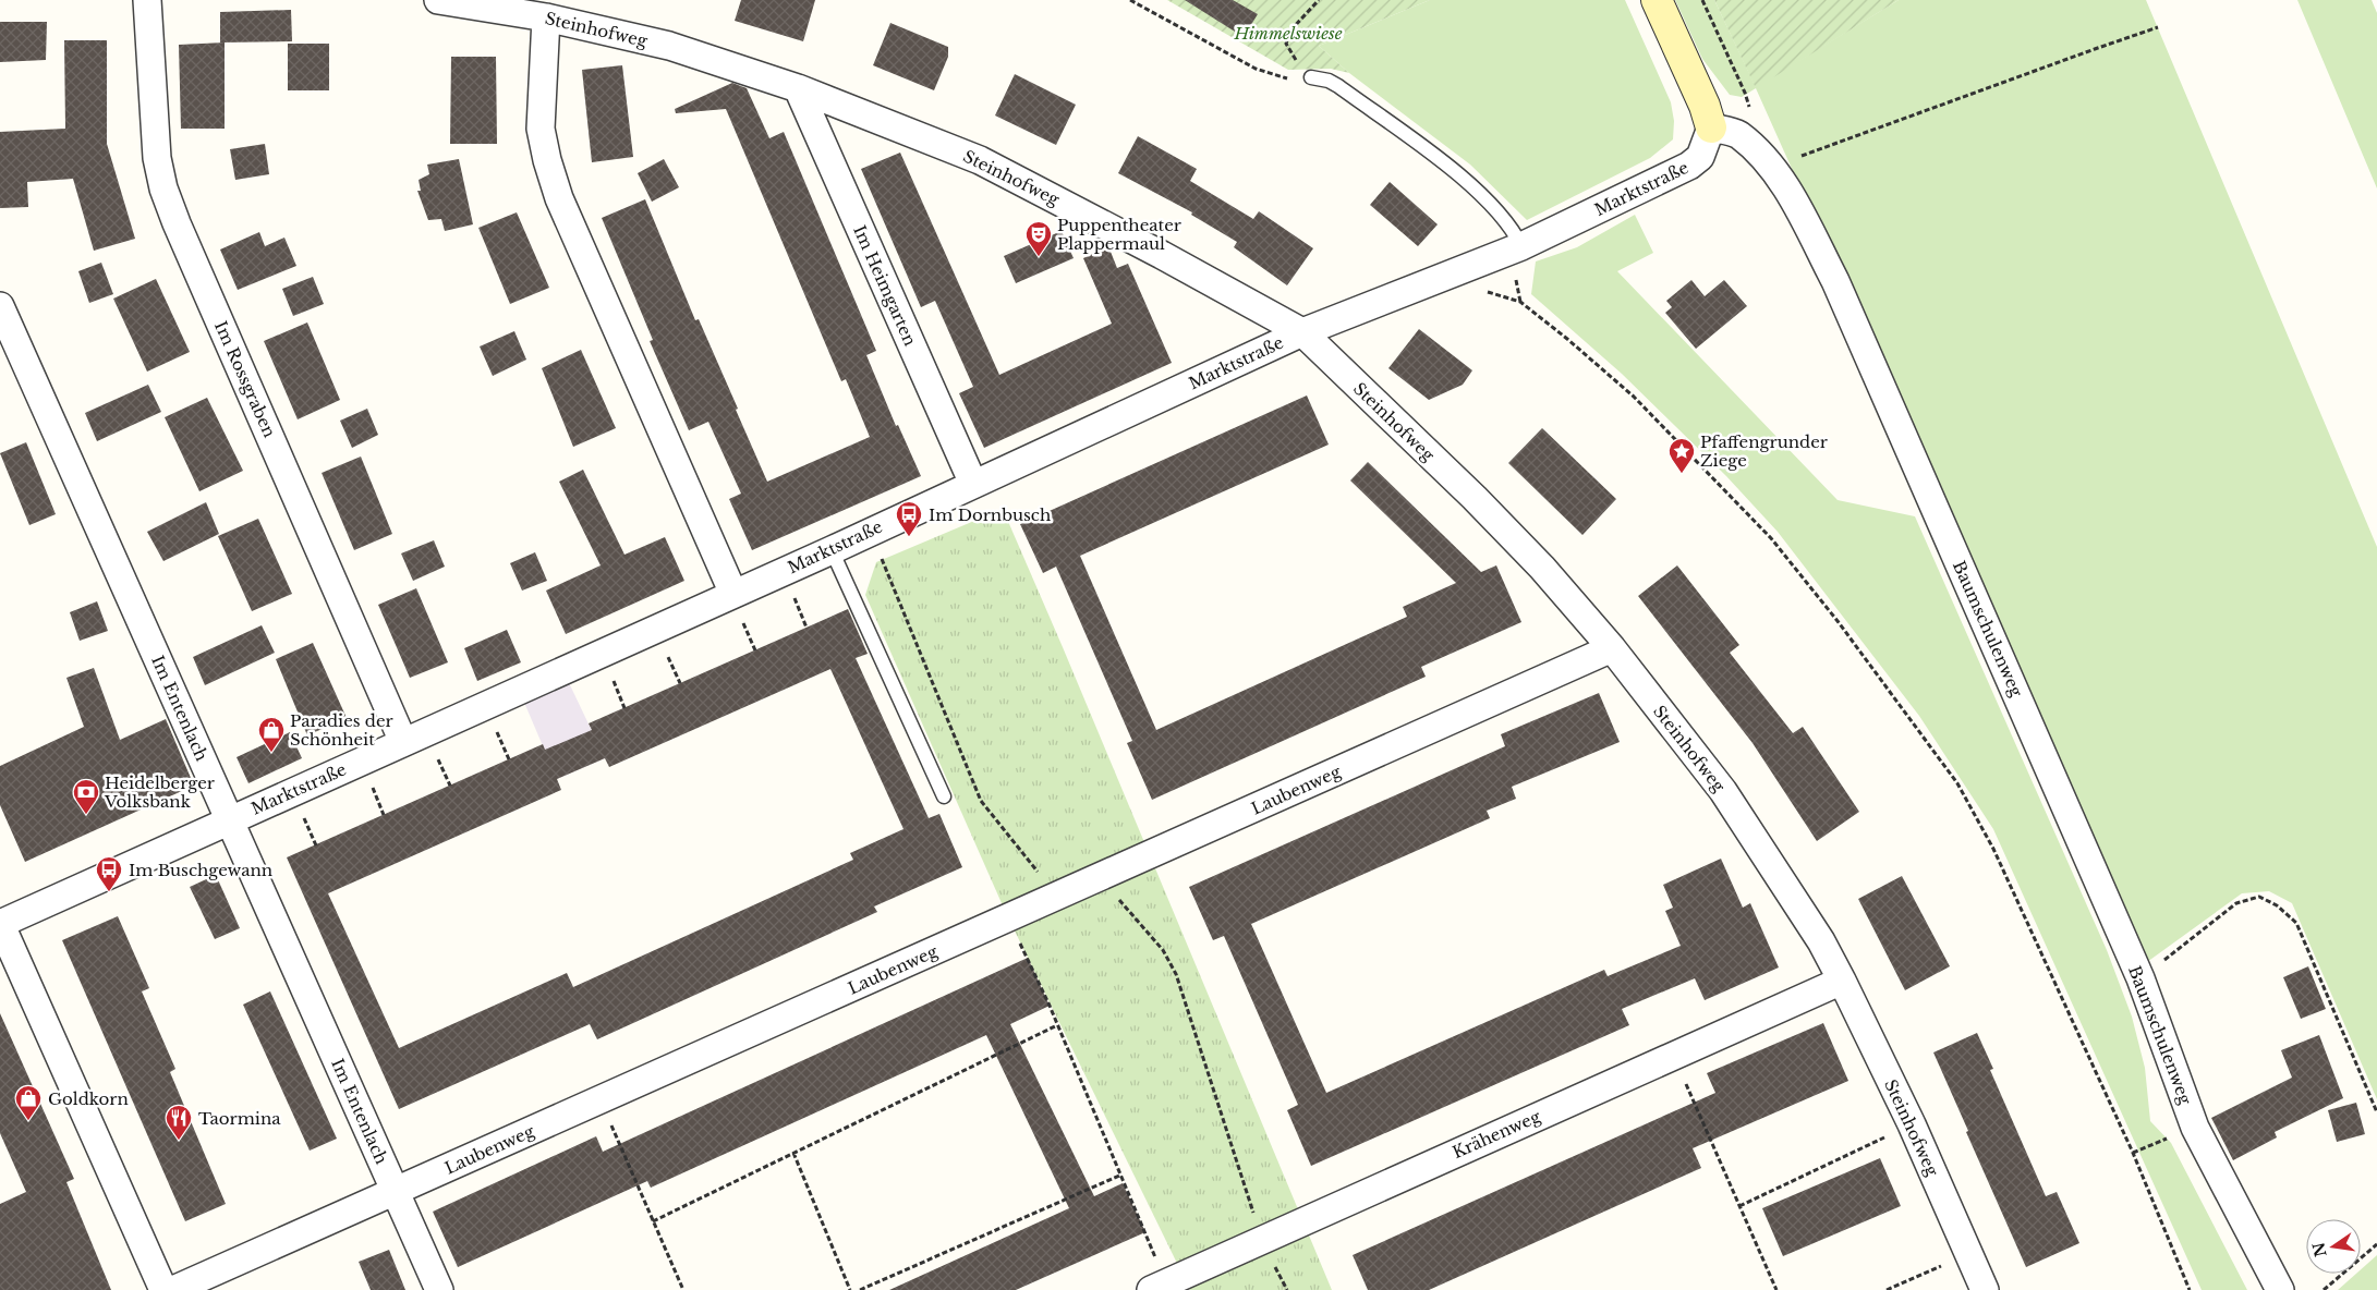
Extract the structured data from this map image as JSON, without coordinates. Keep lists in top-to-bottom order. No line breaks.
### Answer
{"streets":{"street":["Steinhofweg","Marktstraße","Im Heimgarten","Im Rossgraben","Baumschulenweg","Im Entenlach","Laubenweg","Krähenweg"]},"crossings":[["Steinhofweg","Marktstraße"],["Steinhofweg","Im Heimgarten"],["Steinhofweg","Laubenweg"],["Steinhofweg","Krähenweg"],["Marktstraße","Im Heimgarten"],["Marktstraße","Im Rossgraben"],["Marktstraße","Baumschulenweg"],["Marktstraße","Im Entenlach"],["Im Entenlach","Laubenweg"]],"parks":["Himmelswiese"],"places":{"theatre":["Puppentheater Plappermaul"],"place":["Pfaffengrunder Ziege"],"bus stop":["Im Dornbusch","Im Buschgewann"],"shop":["Paradies der Schönheit","Goldkorn"],"bank":["Heidelberger Volksbank"],"restaurant":["Taormina"]},"north":"left"}
